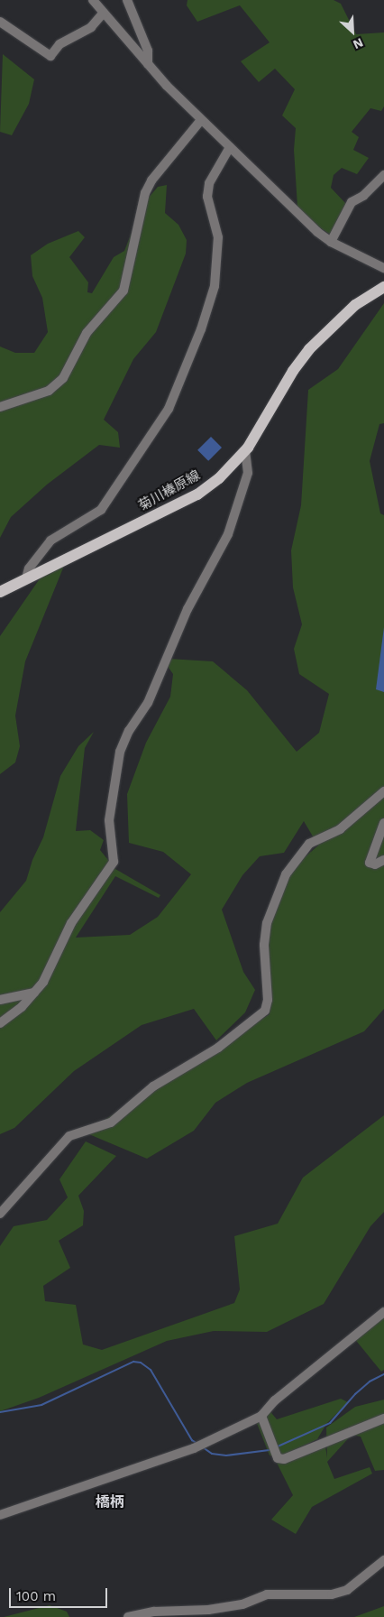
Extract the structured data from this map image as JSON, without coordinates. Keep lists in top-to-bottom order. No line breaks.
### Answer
{"streets":{"main road":["菊川榛原線"]},"districts":["橋柄"],"scale_bar":"100 m","north":"bottom right"}
